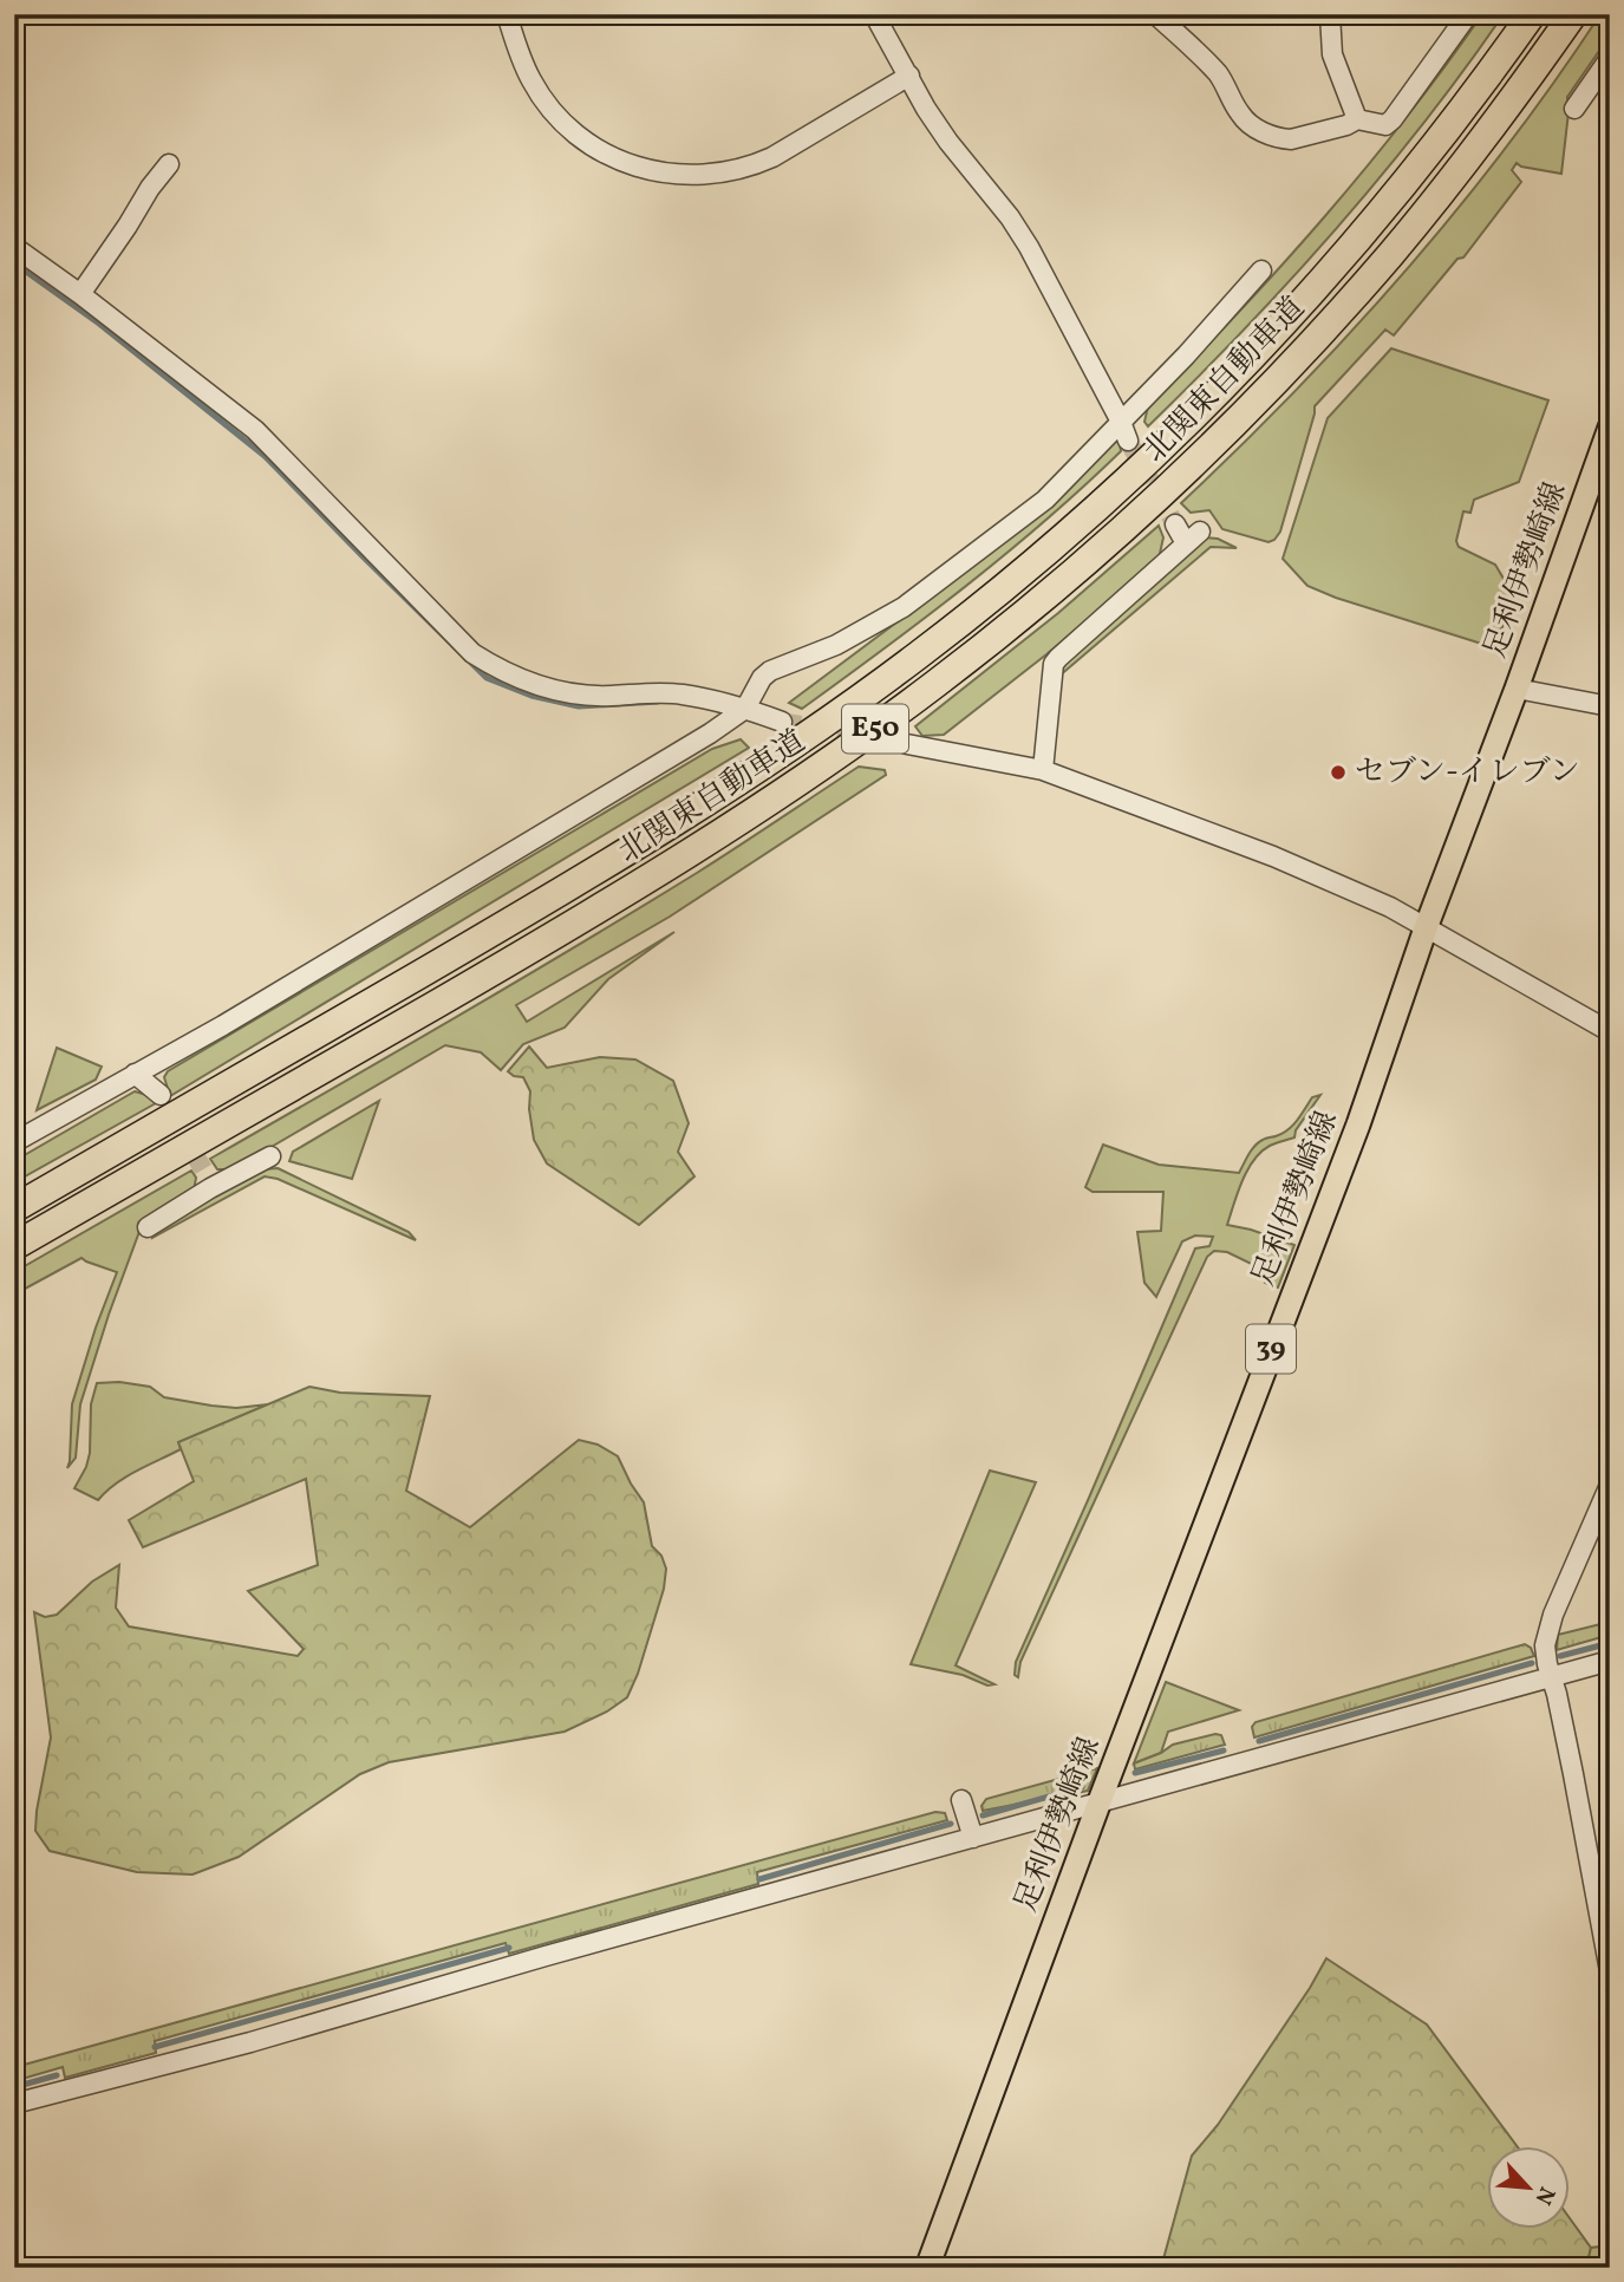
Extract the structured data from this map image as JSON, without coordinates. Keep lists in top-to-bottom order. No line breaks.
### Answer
{"streets":{"highway":["北関東自動車道","E50"],"main road":["足利伊勢崎線","39"]},"places":["セブン-イレブン"],"north":"bottom right"}
